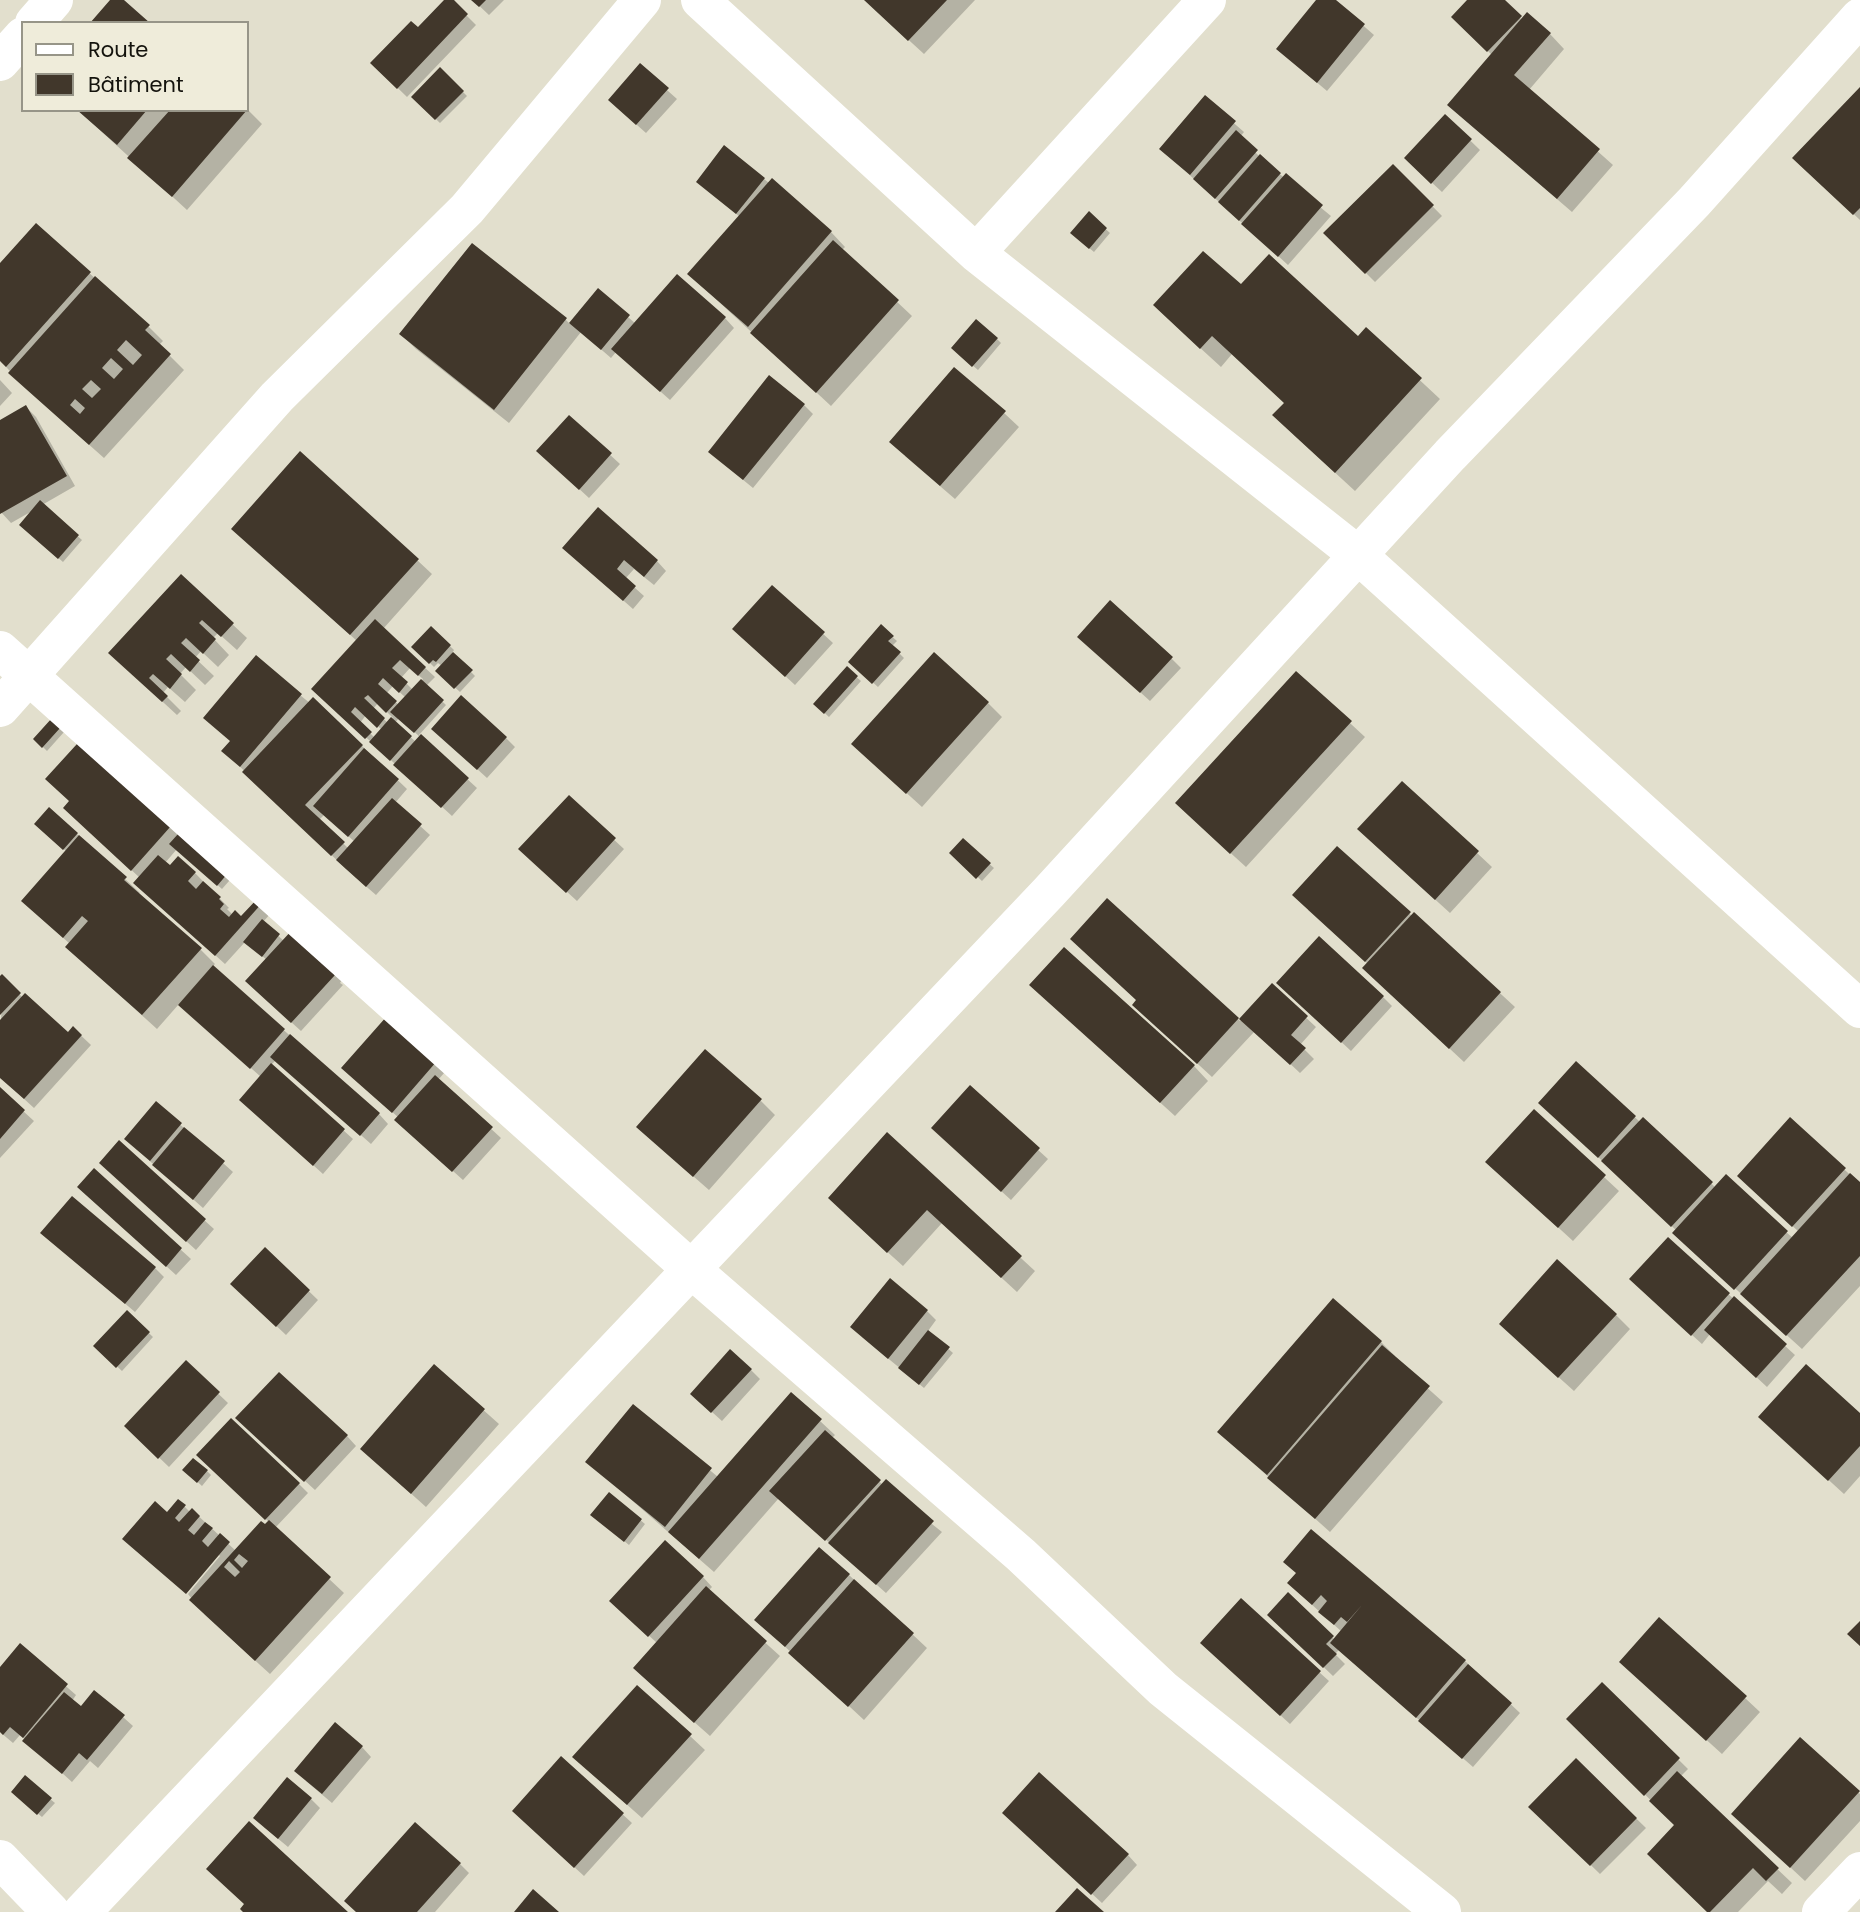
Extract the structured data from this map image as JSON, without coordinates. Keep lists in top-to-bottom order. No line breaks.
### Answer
{"legend":["Route","Bâtiment"]}
